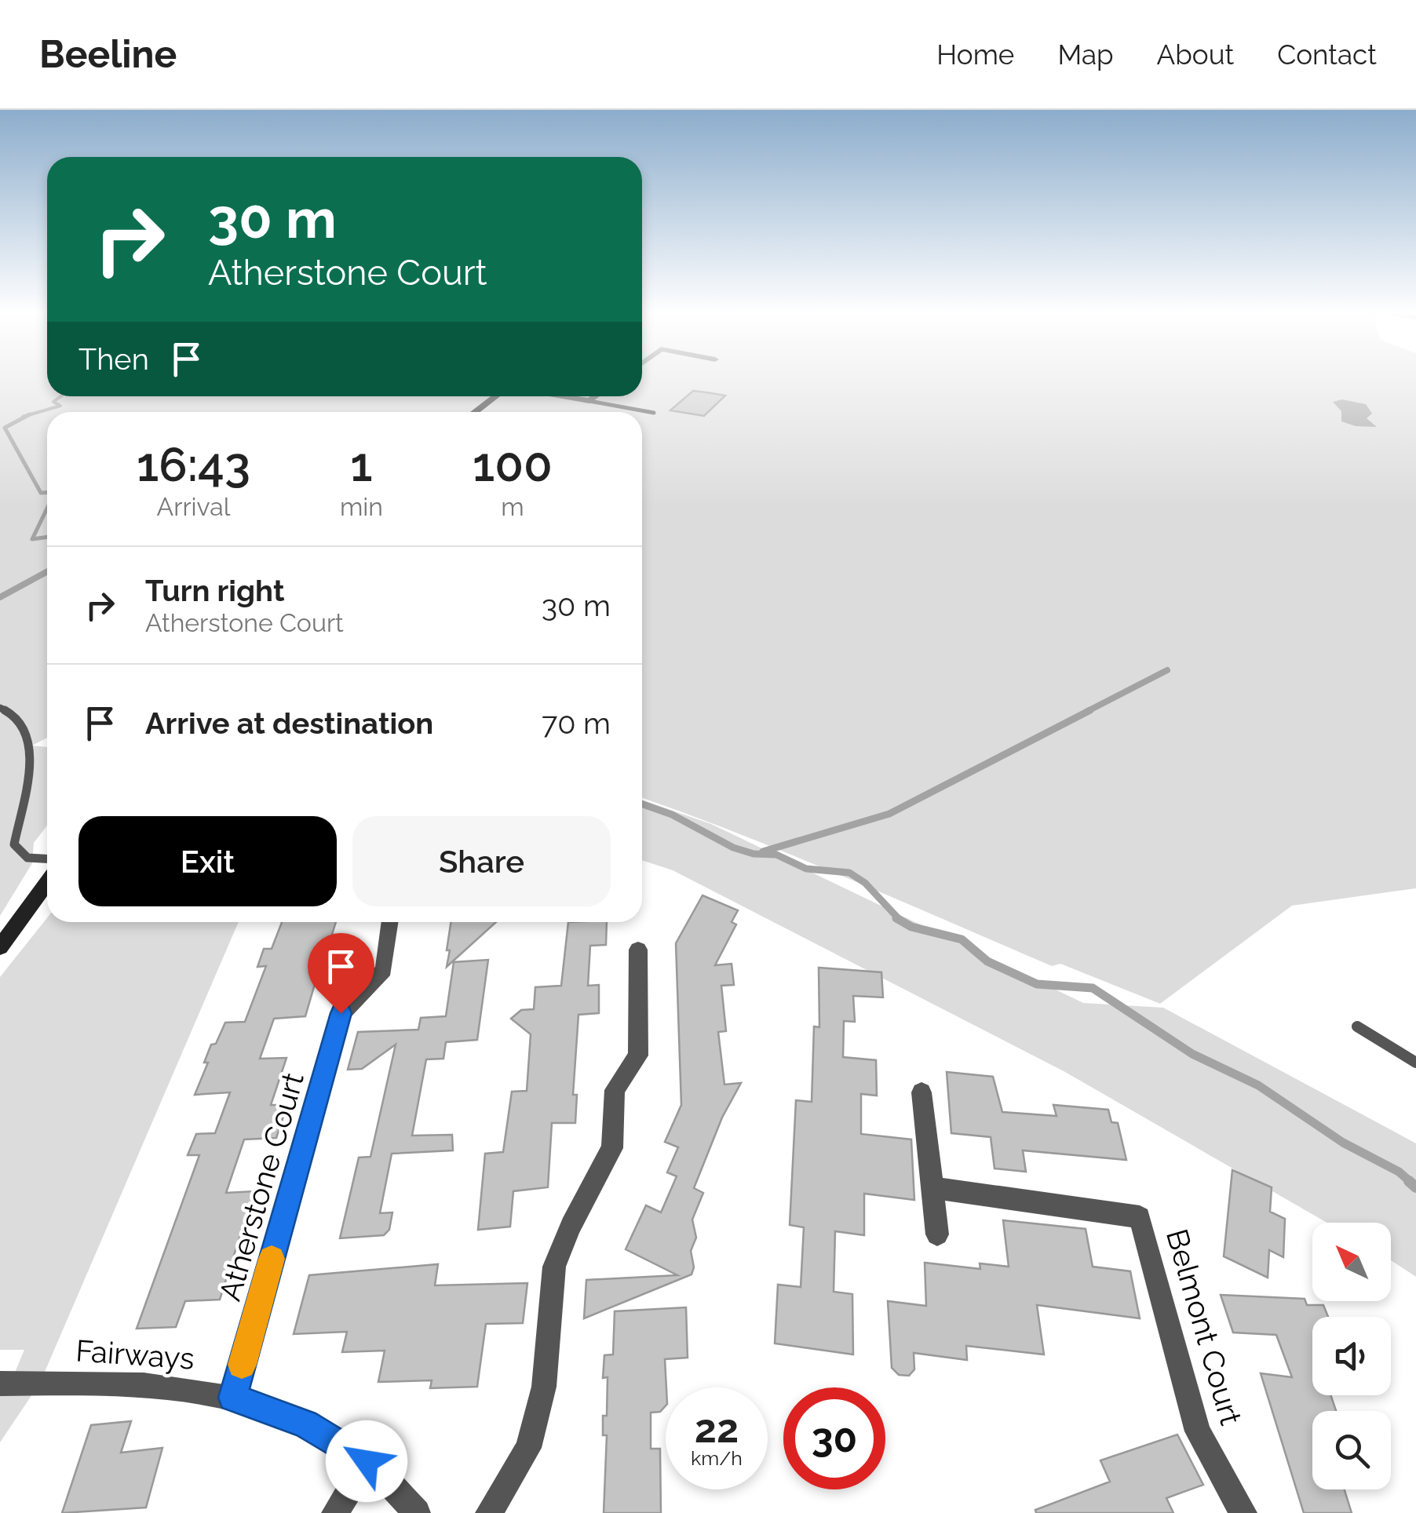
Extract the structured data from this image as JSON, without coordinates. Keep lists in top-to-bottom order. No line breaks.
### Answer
{"streets":{"street":["Atherstone Court","Belmont Court","Fairways"]},"crossings":[["Atherstone Court","Fairways"]],"north":"top left","page":{"header":"Beeline","nav":["Home","Map","About","Contact"],"turn":["30 m","Atherstone Court"],"then":"Then","eta":["16:43","Arrival","1","min","100","m"],"list":[{"name":"Turn right","note":"Atherstone Court","value":"30 m"},{"name":"Arrive at destination","value":"70 m"}],"buttons":["Exit","Share"],"speed":"22 km/h","limit":"30"}}
